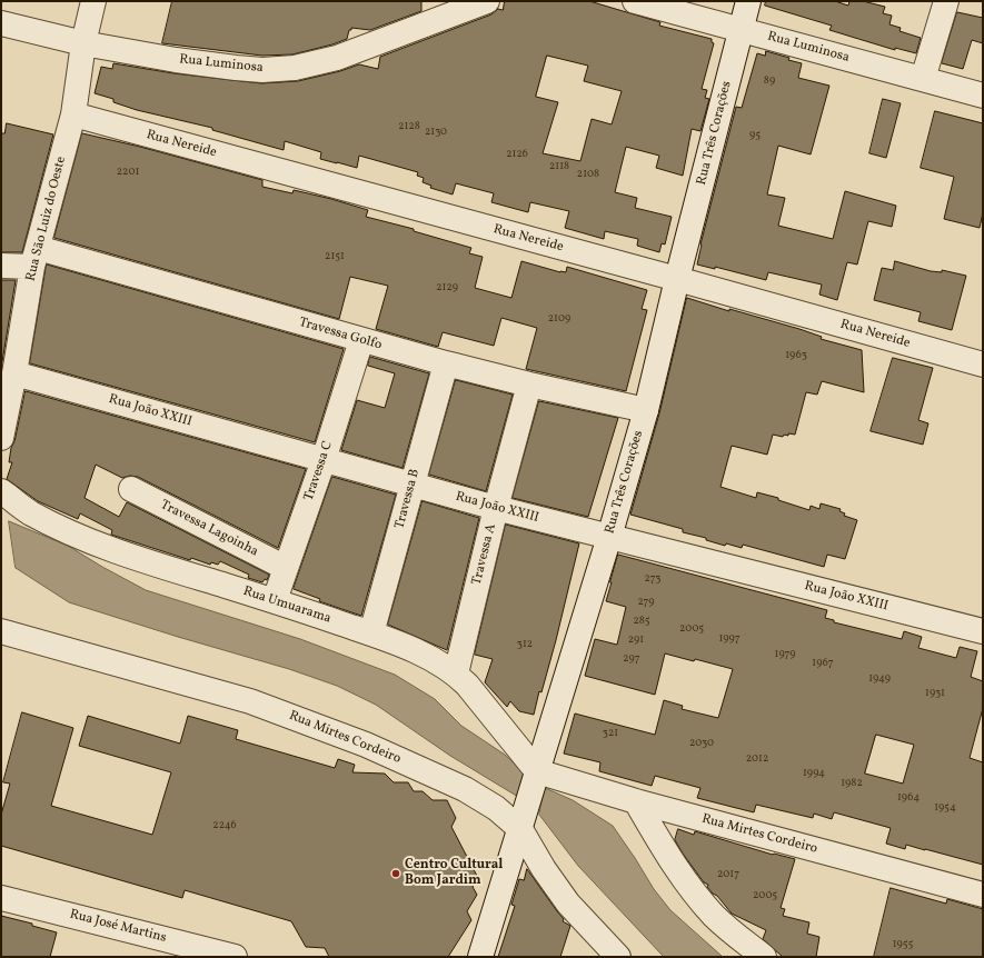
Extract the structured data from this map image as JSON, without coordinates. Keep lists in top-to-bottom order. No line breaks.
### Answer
{"streets":{"street":["Rua Luminosa","Rua Três Corações","Rua Nereide","Rua São Luiz do Oeste","Travessa Golfo","Rua João XXIII","Travessa C","Travessa B","Travessa Lagoinha","Travessa A","Rua Umuarama","Rua Mirtes Cordeiro","Rua José Martins"]},"crossings":[["Rua Luminosa","Rua Três Corações"],["Rua Luminosa","Rua São Luiz do Oeste"],["Rua Três Corações","Rua Nereide"],["Rua Três Corações","Travessa Golfo"],["Rua Três Corações","Rua João XXIII"],["Rua Três Corações","Rua Umuarama"],["Rua Três Corações","Rua Mirtes Cordeiro"],["Rua Nereide","Rua São Luiz do Oeste"],["Rua São Luiz do Oeste","Travessa Golfo"],["Rua São Luiz do Oeste","Rua João XXIII"],["Travessa Golfo","Travessa C"],["Travessa Golfo","Travessa B"],["Travessa Golfo","Travessa A"],["Rua João XXIII","Travessa C"],["Rua João XXIII","Travessa B"],["Rua João XXIII","Travessa A"],["Travessa C","Travessa Lagoinha"],["Travessa C","Rua Umuarama"],["Travessa B","Rua Umuarama"],["Travessa A","Rua Umuarama"],["Rua Umuarama","Rua Mirtes Cordeiro"]],"places":["Centro Cultural Bom Jardim"],"house_numbers":["89","2128","2130","95","2126","2118","2201","2108","2151","2129","2109","1963","273","279","285","2005","1997","291","312","1979","297","1967","1949","1931","321","2030","2012","1994","1982","1964","1954","2246","2017","2005","1955"]}
